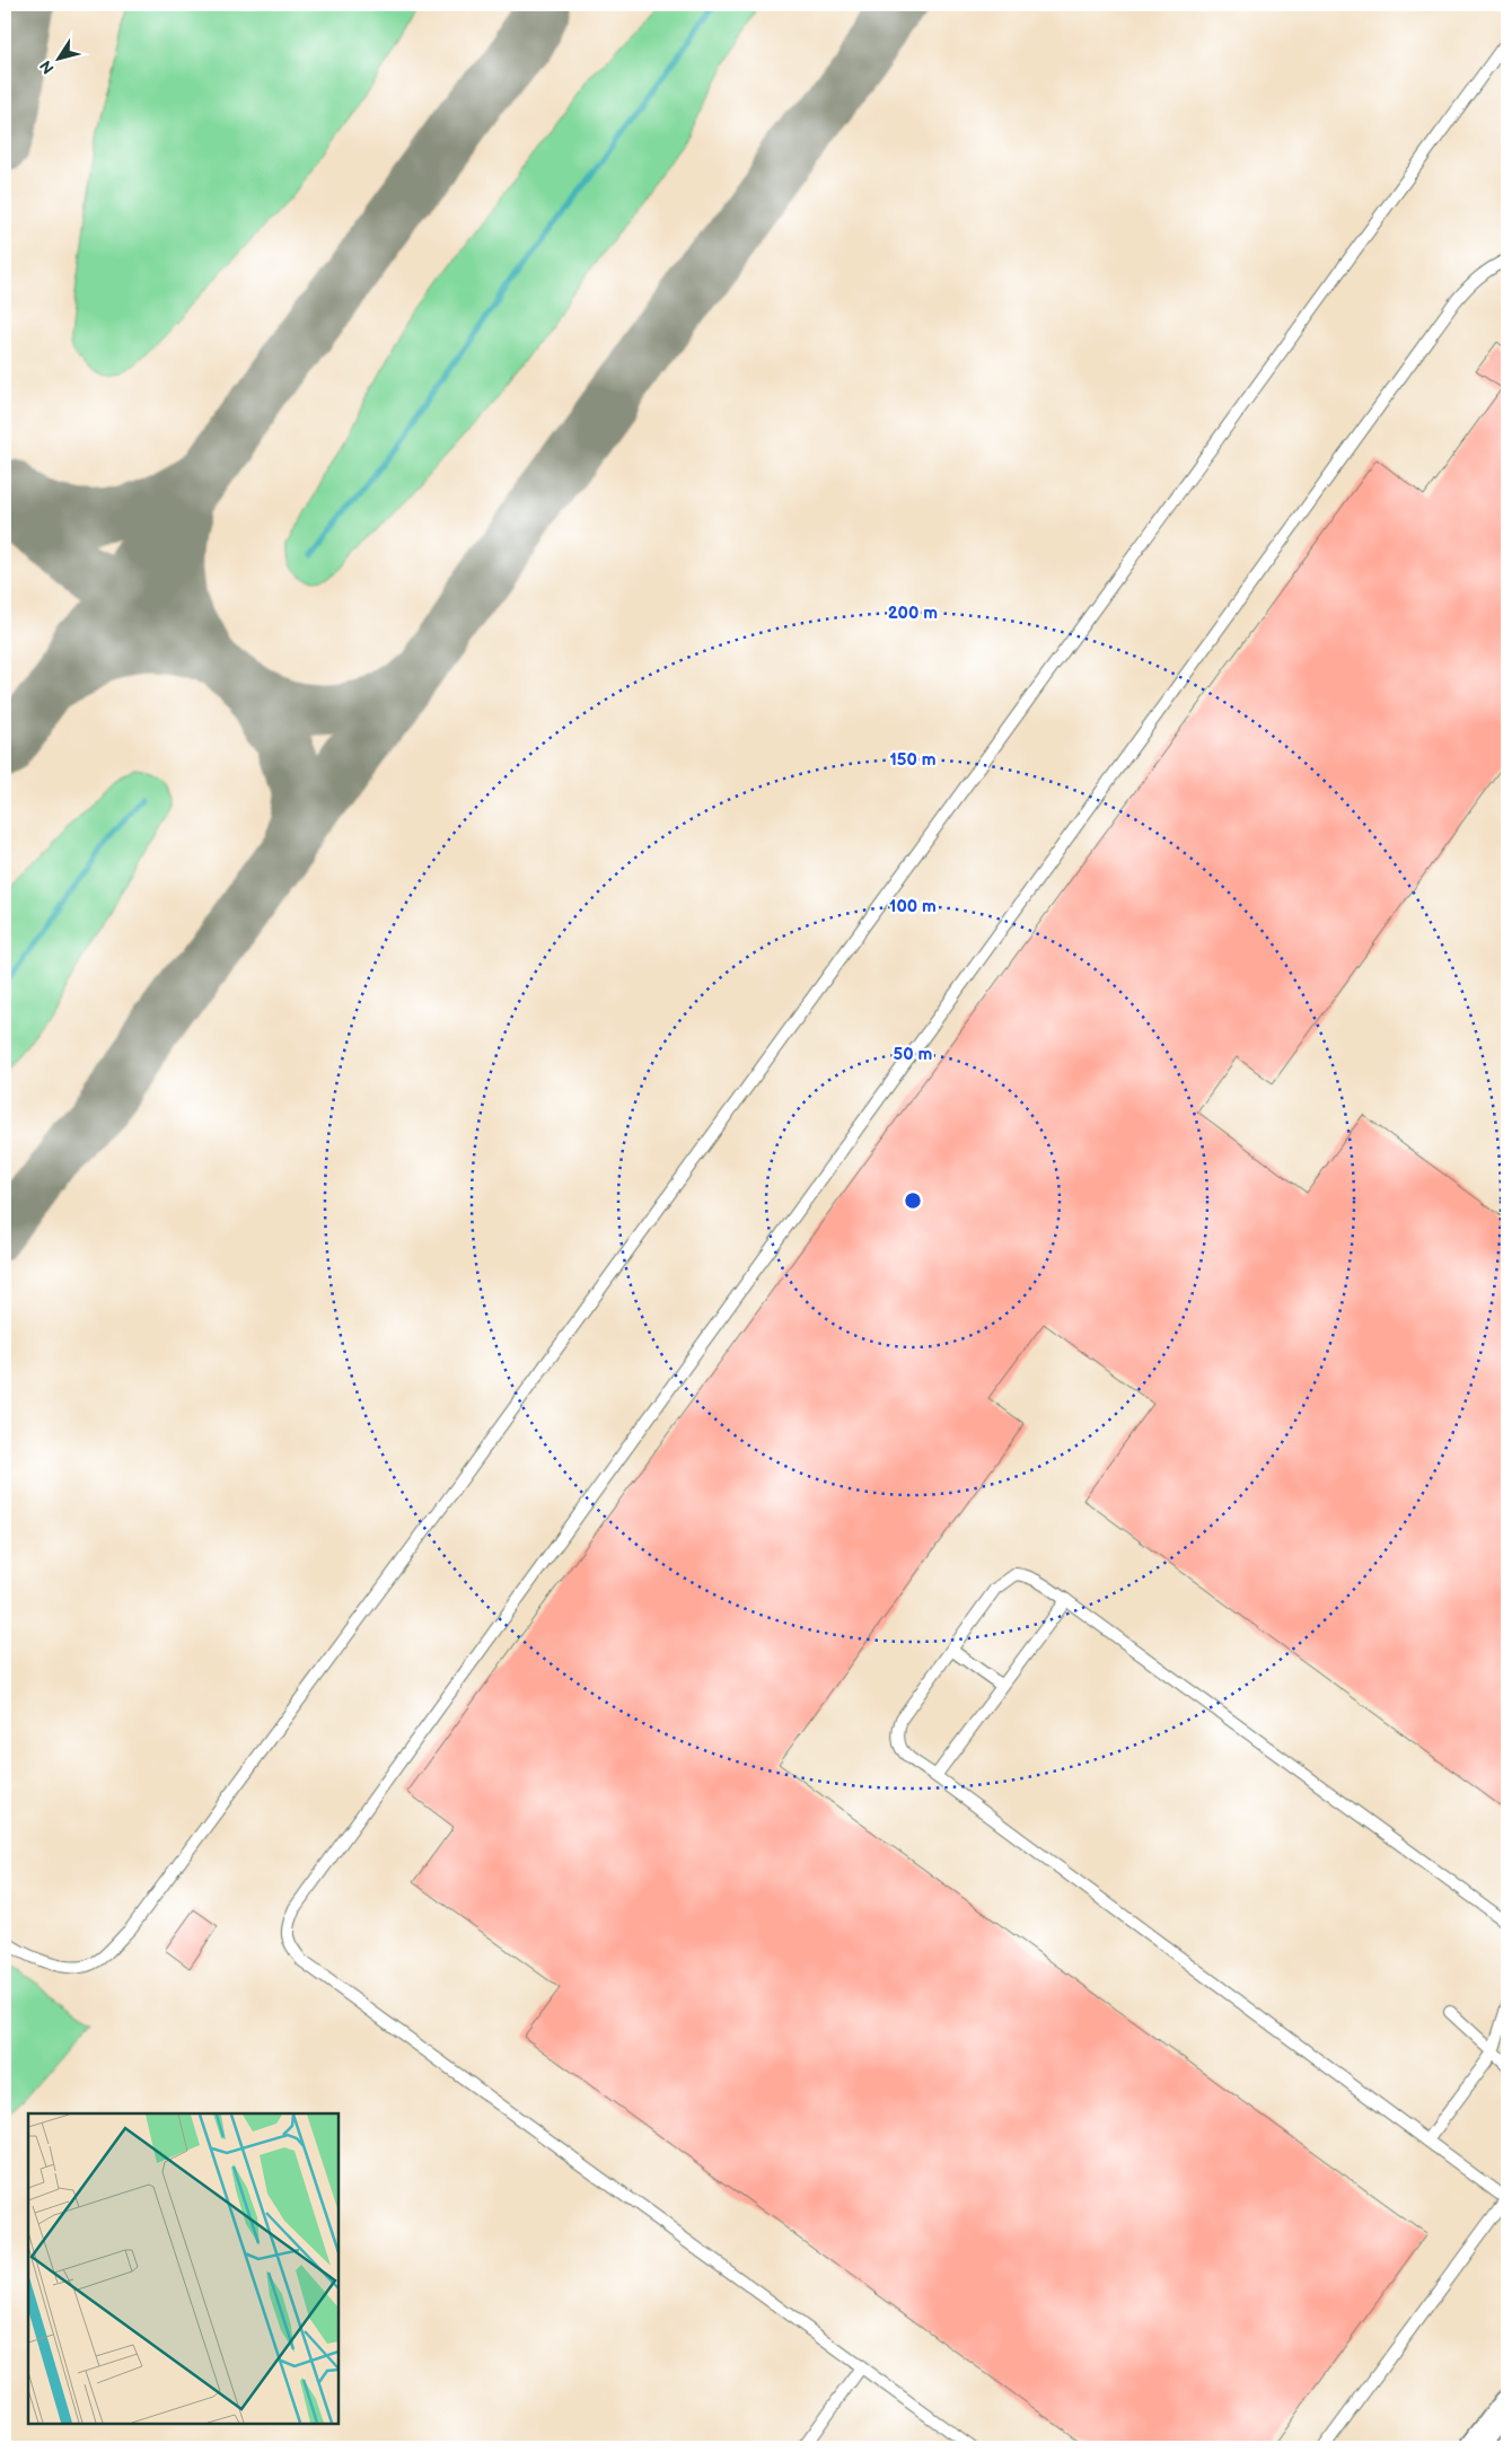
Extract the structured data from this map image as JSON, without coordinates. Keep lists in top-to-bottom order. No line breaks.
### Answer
{"north":"bottom left","rings":["200 m","150 m","100 m","50 m"]}
